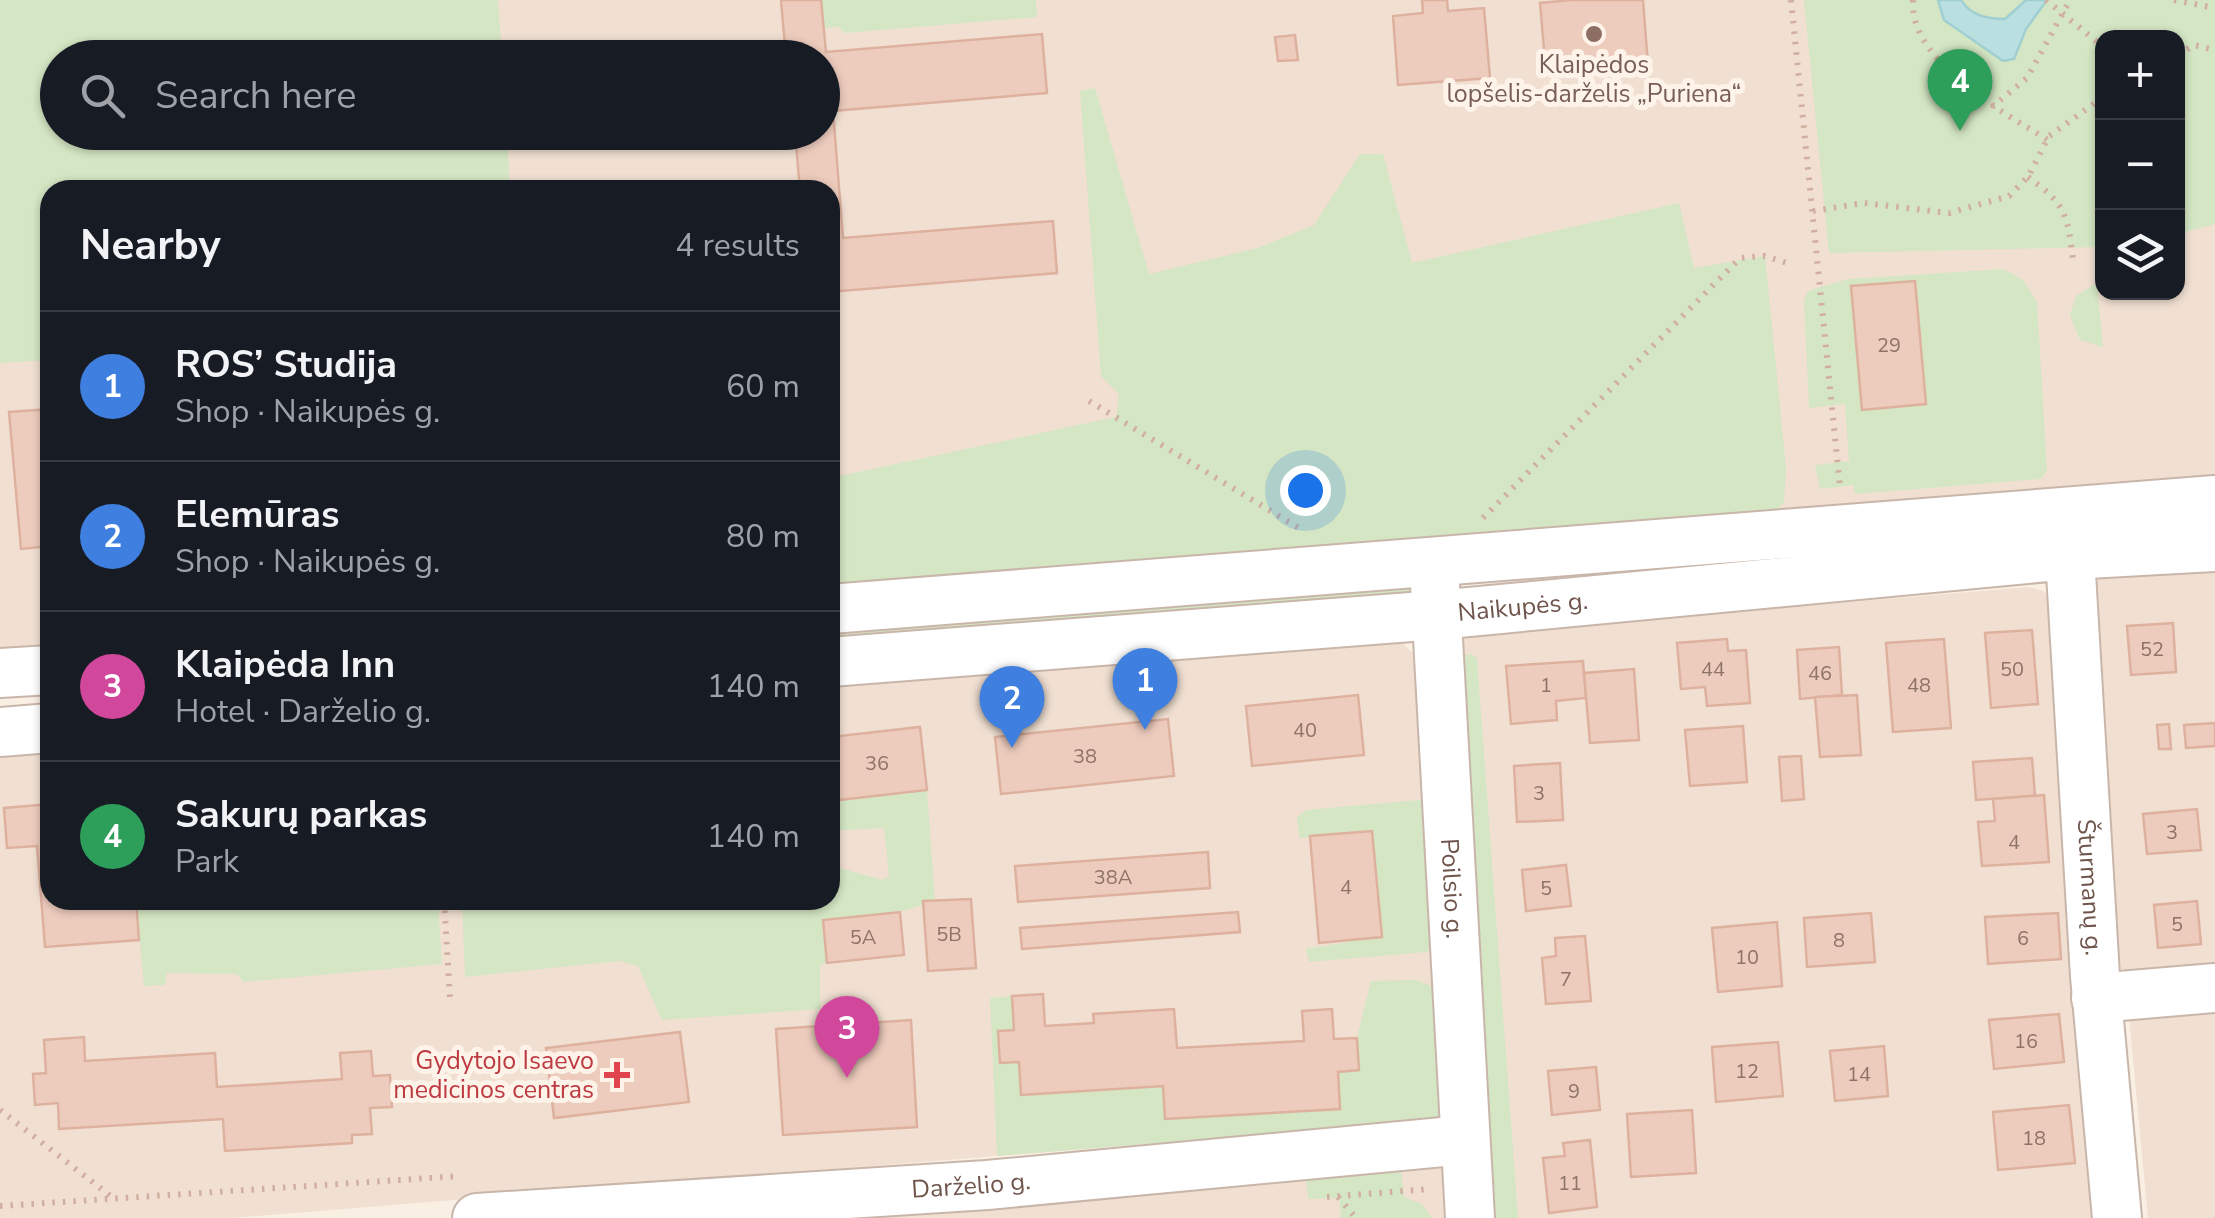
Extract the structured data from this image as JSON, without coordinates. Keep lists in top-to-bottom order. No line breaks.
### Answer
{"streets":{"street":["Naikupės g.","Šturmanų g.","Poilsio g.","Darželio g."]},"crossings":[["Naikupės g.","Šturmanų g."],["Naikupės g.","Poilsio g."],["Poilsio g.","Darželio g."]],"places":{"other":["Klaipėdos lopšelis-darželis „Puriena“"],"health":["Gydytojo Isaevo medicinos centras"]},"house_numbers":["29","52","44","50","46","1","48","40","38","36","3","3","4","38A","4","5","5","5B","5A","6","8","10","7","16","12","14","9","18","11"],"page":{"map_buttons":["+","−"],"search":"Search here","pins":["4","1","2","3"],"heading":["Nearby","4 results"],"list":[{"mark":"1","name":"ROS’ Studija","note":"Shop · Naikupės g.","value":"60 m"},{"mark":"2","name":"Elemūras","note":"Shop · Naikupės g.","value":"80 m"},{"mark":"3","name":"Klaipėda Inn","note":"Hotel · Darželio g.","value":"140 m"},{"mark":"4","name":"Sakurų parkas","note":"Park","value":"140 m"}]}}
